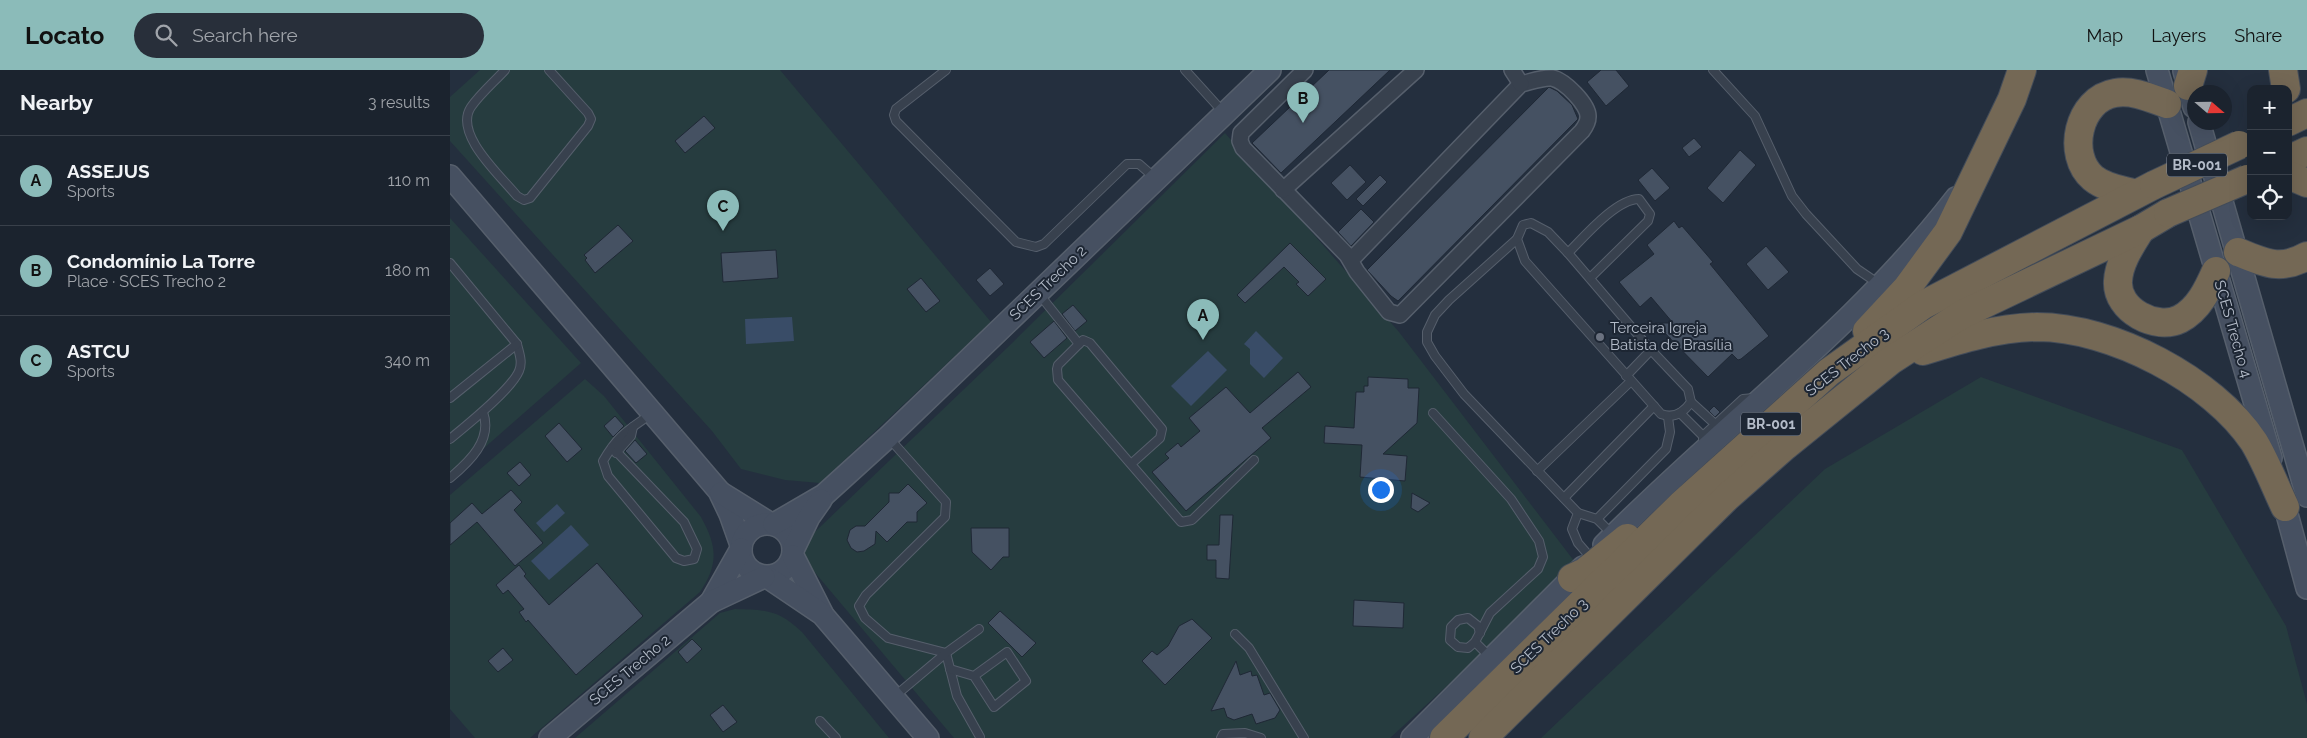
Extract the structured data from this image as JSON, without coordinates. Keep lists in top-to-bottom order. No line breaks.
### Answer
{"streets":{"highway":["BR-001","SCES Trecho 3"],"street":["SCES Trecho 2","SCES Trecho 4"]},"places":["Terceira Igreja Batista de Brasília"],"north":"right","page":{"header":"Locato","search":"Search here","nav":["Map","Layers","Share"],"heading":["Nearby","3 results"],"pins":["B","C","A"],"map_buttons":["+","−"],"list":[{"mark":"A","name":"ASSEJUS","note":"Sports","value":"110 m"},{"mark":"B","name":"Condomínio La Torre","note":"Place · SCES Trecho 2","value":"180 m"},{"mark":"C","name":"ASTCU","note":"Sports","value":"340 m"}]}}
